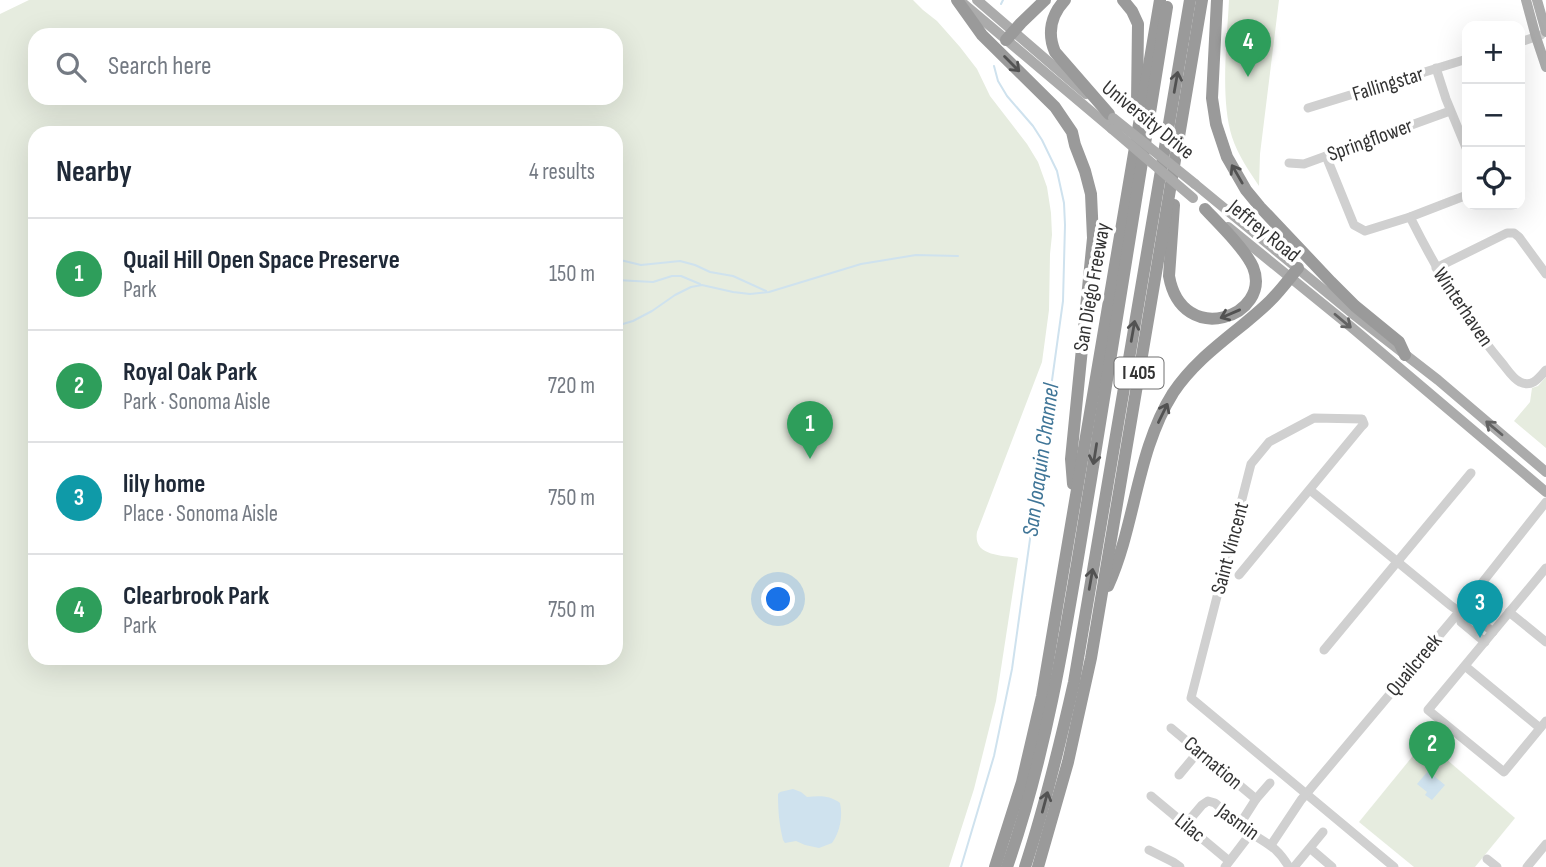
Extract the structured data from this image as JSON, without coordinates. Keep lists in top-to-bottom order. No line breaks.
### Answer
{"streets":{"highway":["San Diego Freeway","I 405"],"main road":["University Drive","Jeffrey Road"],"street":["Fallingstar","Springflower","Winterhaven","Saint Vincent","Quailcreek","Carnation","Jasmin","Lilac"]},"crossings":[["University Drive","Jeffrey Road"],["Saint Vincent","Quailcreek"],["Quailcreek","Jasmin"],["Jasmin","Lilac"]],"water":["San Joaquin Channel"],"page":{"pins":["4","1","3","2"],"map_buttons":["+","−"],"search":"Search here","heading":["Nearby","4 results"],"list":[{"mark":"1","name":"Quail Hill Open Space Preserve","note":"Park","value":"150 m"},{"mark":"2","name":"Royal Oak Park","note":"Park · Sonoma Aisle","value":"720 m"},{"mark":"3","name":"lily home","note":"Place · Sonoma Aisle","value":"750 m"},{"mark":"4","name":"Clearbrook Park","note":"Park","value":"750 m"}]}}
